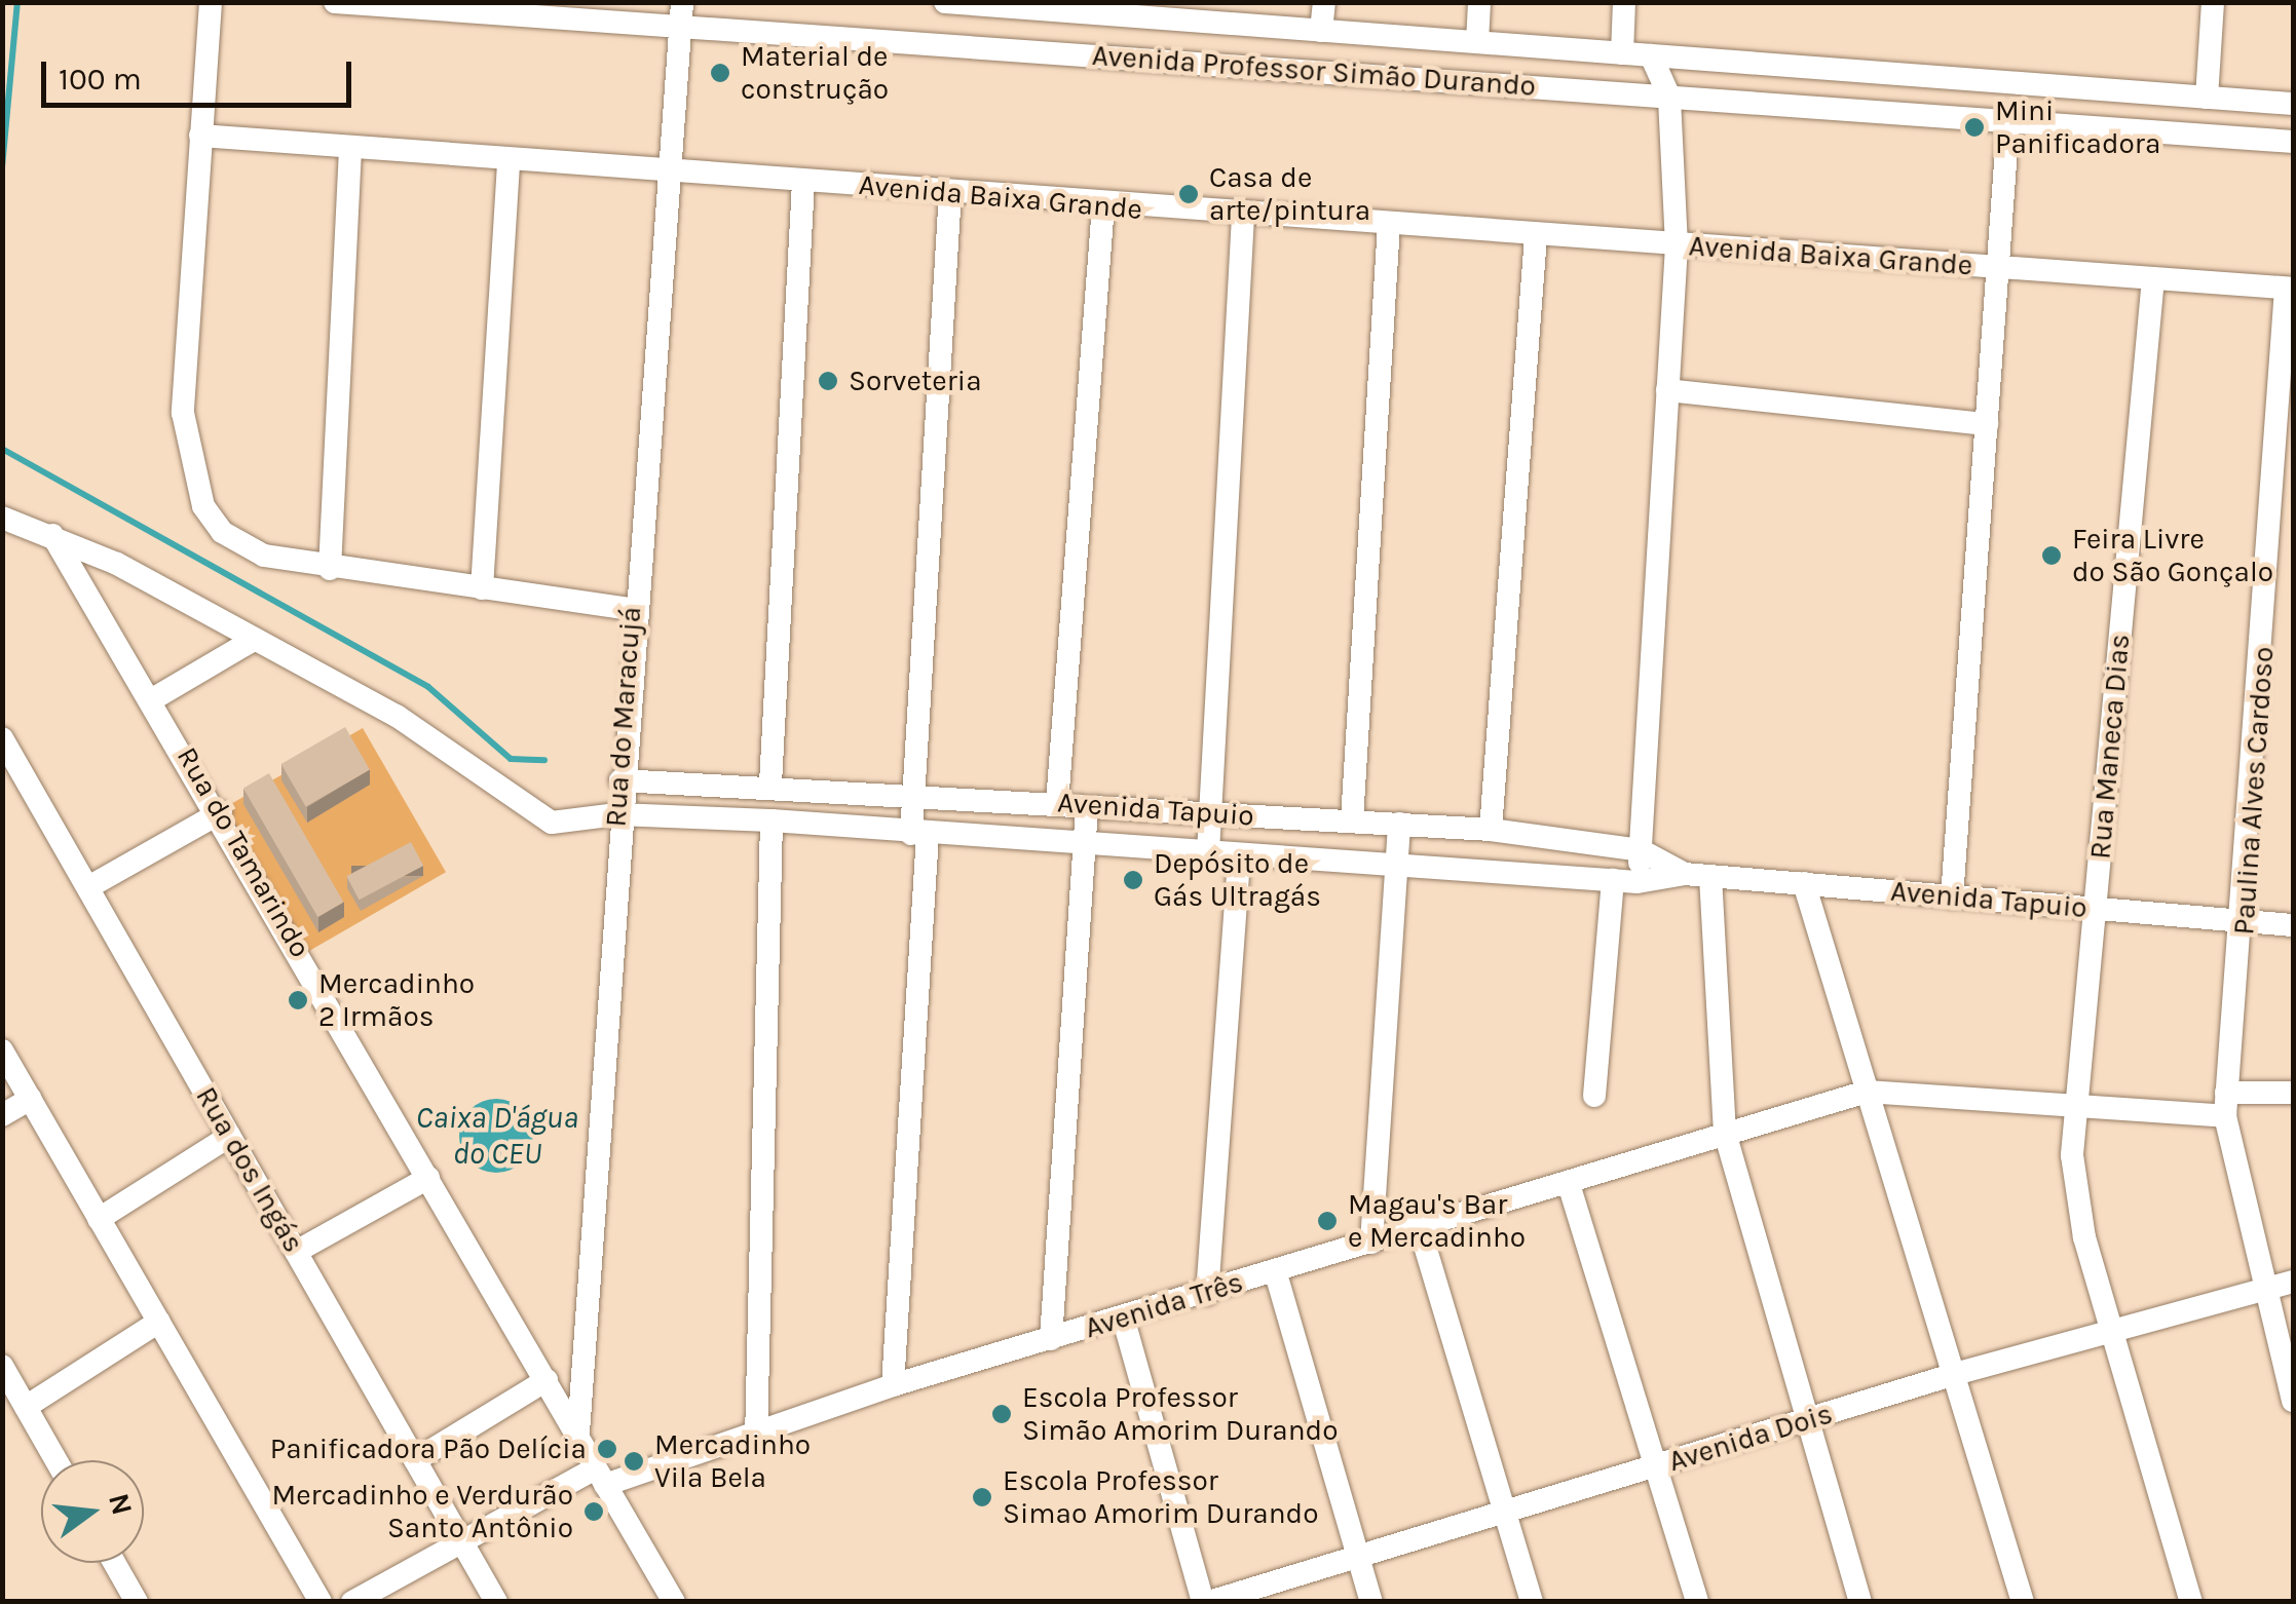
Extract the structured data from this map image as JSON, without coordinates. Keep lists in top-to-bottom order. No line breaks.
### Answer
{"streets":{"street":["Avenida Professor Simão Durando","Avenida Baixa Grande","Rua do Maracujá","Rua Maneca Dias","Paulina Alves Cardoso","Avenida Tapuio","Rua do Tamarindo","Rua dos Ingás","Avenida Três","Avenida Dois"]},"crossings":[["Avenida Professor Simão Durando","Rua do Maracujá"],["Avenida Baixa Grande","Rua do Maracujá"],["Avenida Baixa Grande","Rua Maneca Dias"],["Avenida Baixa Grande","Paulina Alves Cardoso"],["Rua do Maracujá","Avenida Tapuio"],["Rua do Maracujá","Rua do Tamarindo"],["Rua Maneca Dias","Avenida Tapuio"],["Rua Maneca Dias","Avenida Três"],["Rua Maneca Dias","Avenida Dois"],["Paulina Alves Cardoso","Avenida Tapuio"],["Paulina Alves Cardoso","Avenida Três"],["Paulina Alves Cardoso","Avenida Dois"],["Avenida Tapuio","Rua do Tamarindo"],["Rua do Tamarindo","Avenida Três"],["Rua dos Ingás","Avenida Três"]],"water":["Caixa D'água do CEU"],"places":["Material de construção","Mini Panificadora","Casa de arte/pintura","Sorveteria","Feira Livre do São Gonçalo","Depósito de Gás Ultragás","Mercadinho 2 Irmãos","Magau's Bar e Mercadinho","Escola Professor Simão Amorim Durando","Panificadora Pão Delícia","Mercadinho Vila Bela","Escola Professor Simao Amorim Durando","Mercadinho e Verdurão Santo Antônio"],"scale_bar":"100 m","north":"right"}
